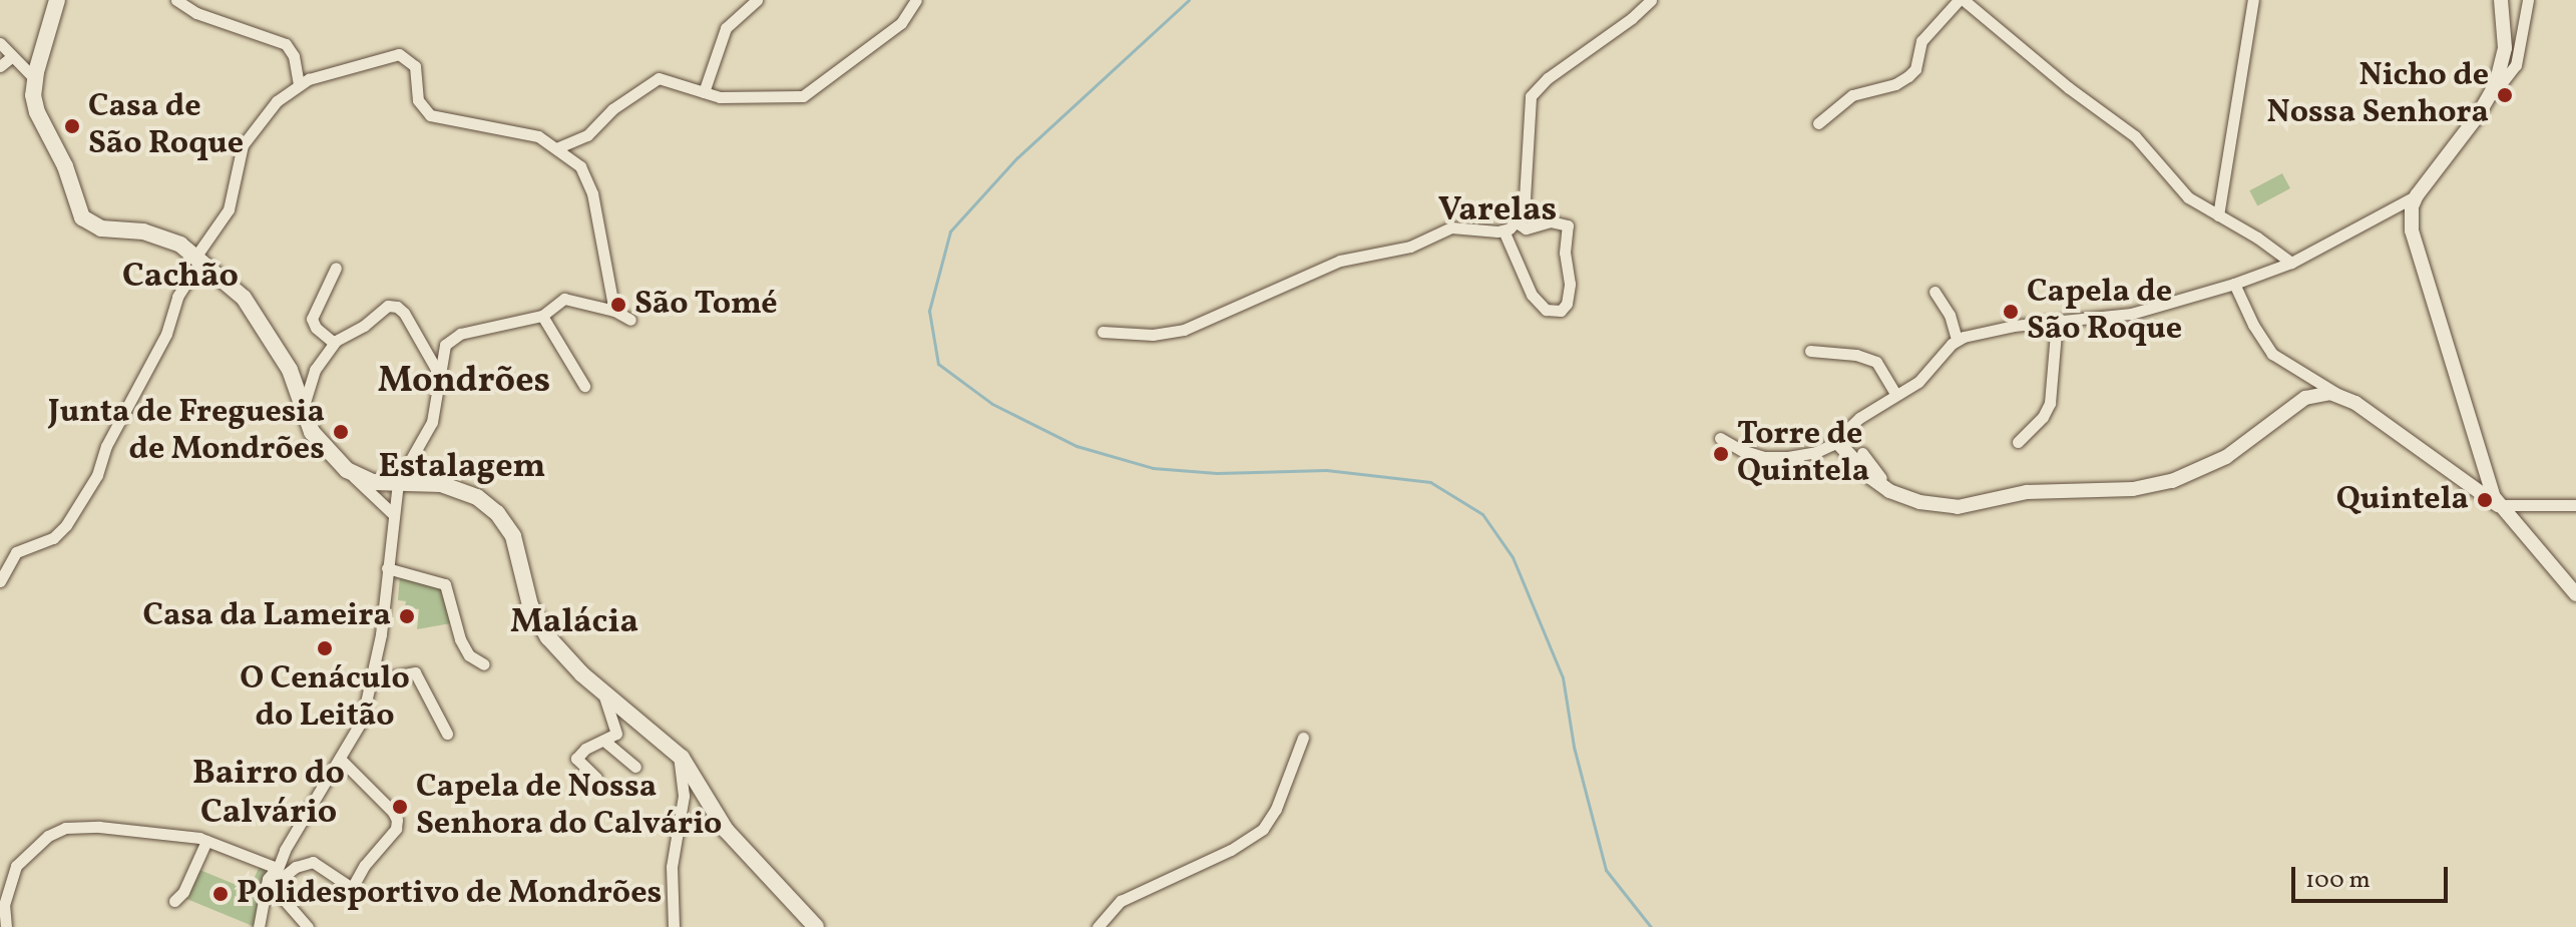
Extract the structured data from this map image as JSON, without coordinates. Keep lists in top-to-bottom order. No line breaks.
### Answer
{"districts":["Varelas","Cachão","Mondrões","Estalagem","Malácia","Bairro do Calvário"],"places":["Nicho de Nossa Senhora","Casa de São Roque","São Tomé","Capela de São Roque","Junta de Freguesia de Mondrões","Torre de Quintela","Quintela","Casa da Lameira","O Cenáculo do Leitão","Capela de Nossa Senhora do Calvário","Polidesportivo de Mondrões"],"scale_bar":"100 m"}
